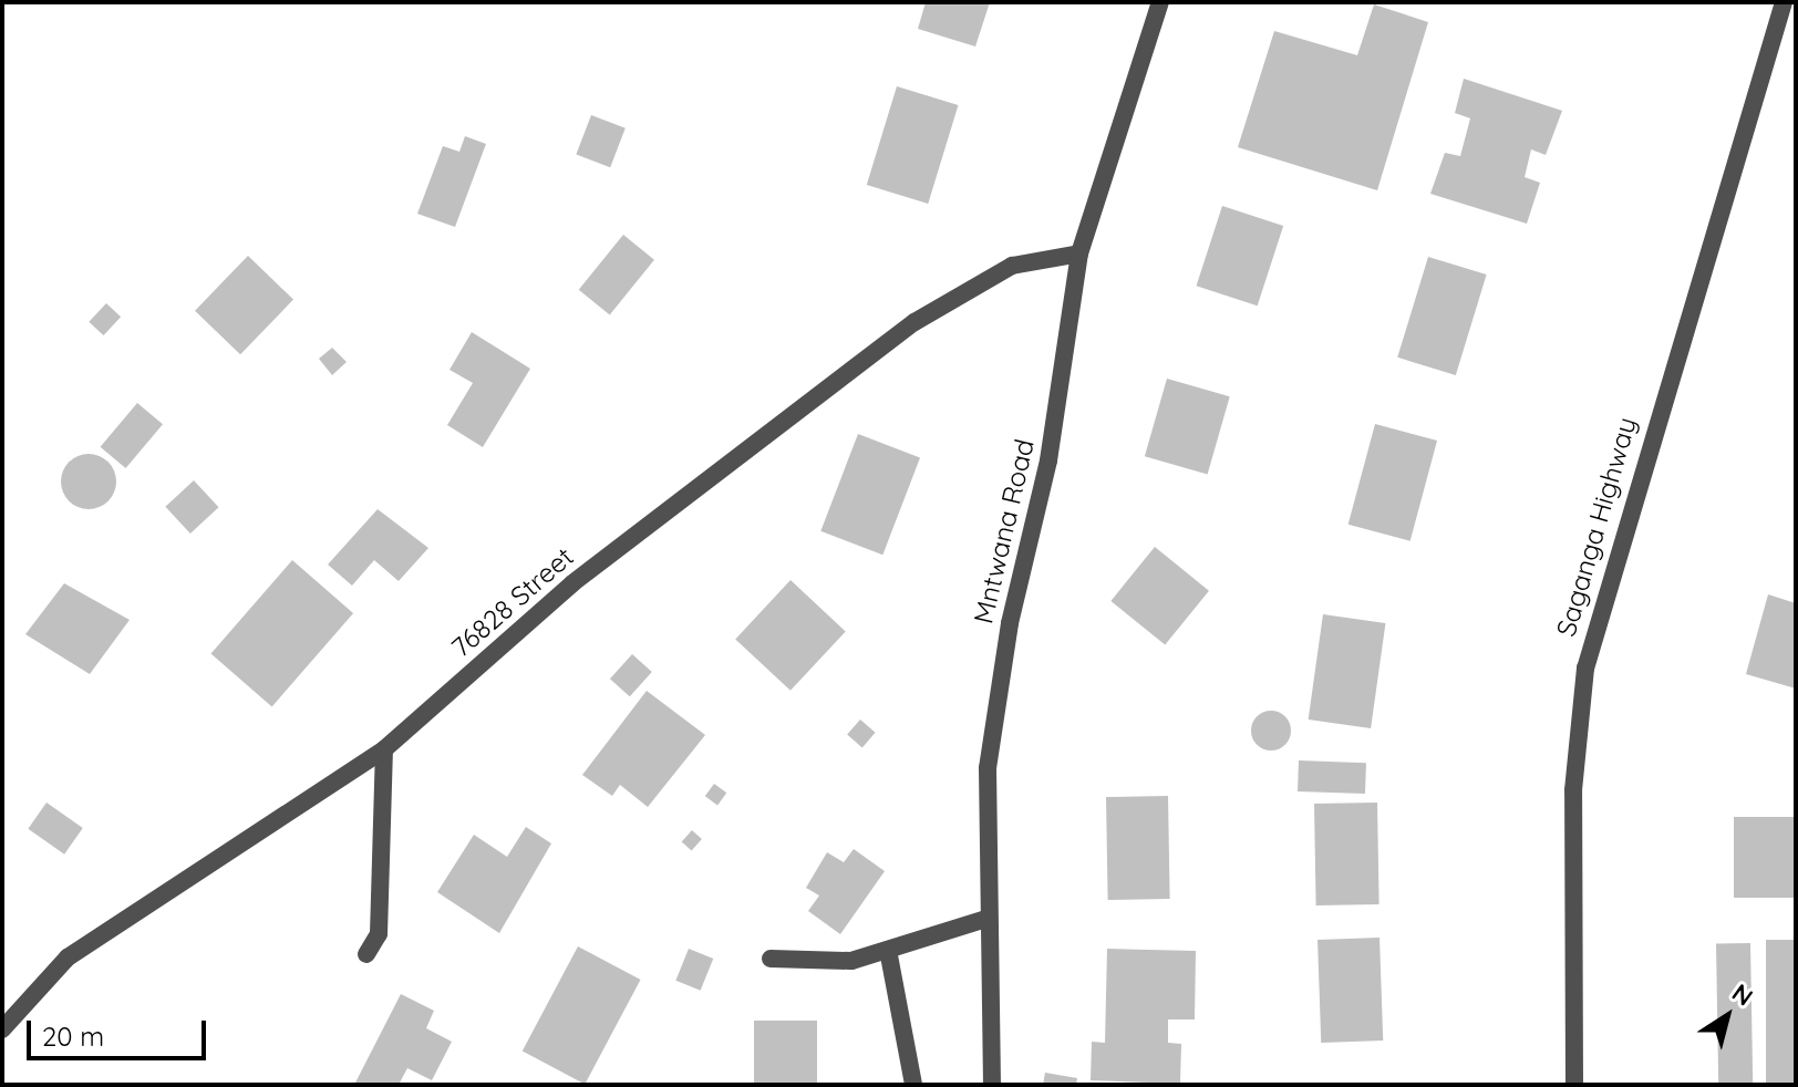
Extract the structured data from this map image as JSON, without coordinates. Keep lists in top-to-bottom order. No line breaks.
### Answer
{"streets":{"street":["Saganga Highway","Mntwana Road","76828 Street"]},"crossings":[["Mntwana Road","76828 Street"]],"scale_bar":"20 m","north":"top right"}
